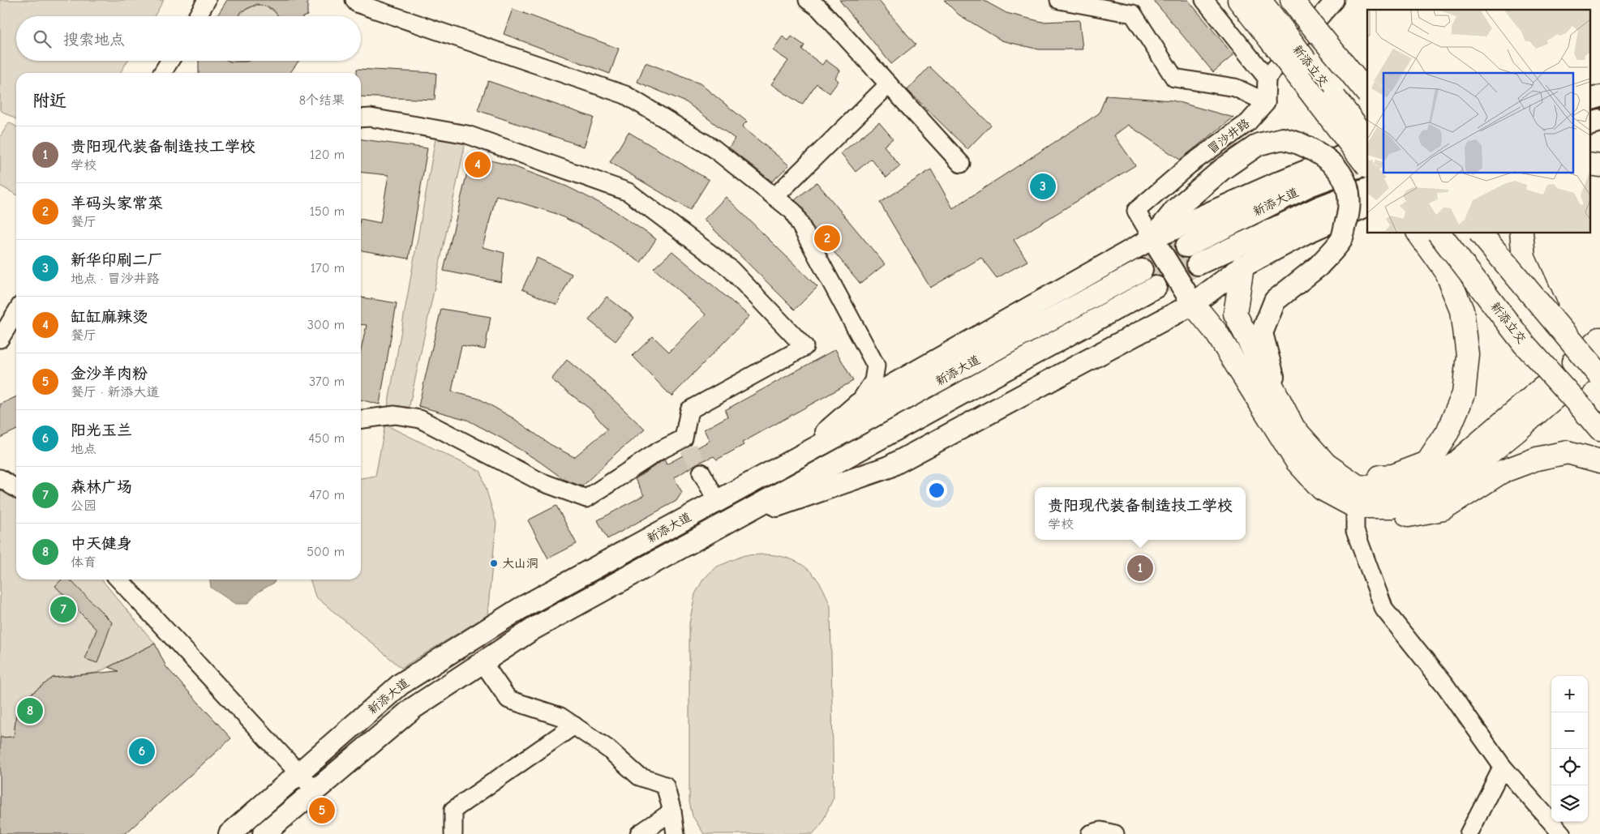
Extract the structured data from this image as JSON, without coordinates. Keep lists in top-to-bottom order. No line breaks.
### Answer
{"streets":{"highway":["新添立交"],"main road":["新添大道"],"street":["冒沙井路"]},"places":["大山洞"],"page":{"search":"搜索地点","heading":["附近","8个结果"],"list":[{"mark":"1","name":"贵阳现代装备制造技工学校","note":"学校","value":"120 m"},{"mark":"2","name":"羊码头家常菜","note":"餐厅","value":"150 m"},{"mark":"3","name":"新华印刷二厂","note":"地点 · 冒沙井路","value":"170 m"},{"mark":"4","name":"缸缸麻辣烫","note":"餐厅","value":"300 m"},{"mark":"5","name":"金沙羊肉粉","note":"餐厅 · 新添大道","value":"370 m"},{"mark":"6","name":"阳光玉兰","note":"地点","value":"450 m"},{"mark":"7","name":"森林广场","note":"公园","value":"470 m"},{"mark":"8","name":"中天健身","note":"体育","value":"500 m"}],"pins":["4","3","2","1","7","8","6","5"],"popup":["贵阳现代装备制造技工学校","学校"],"map_buttons":["+","−"]}}
